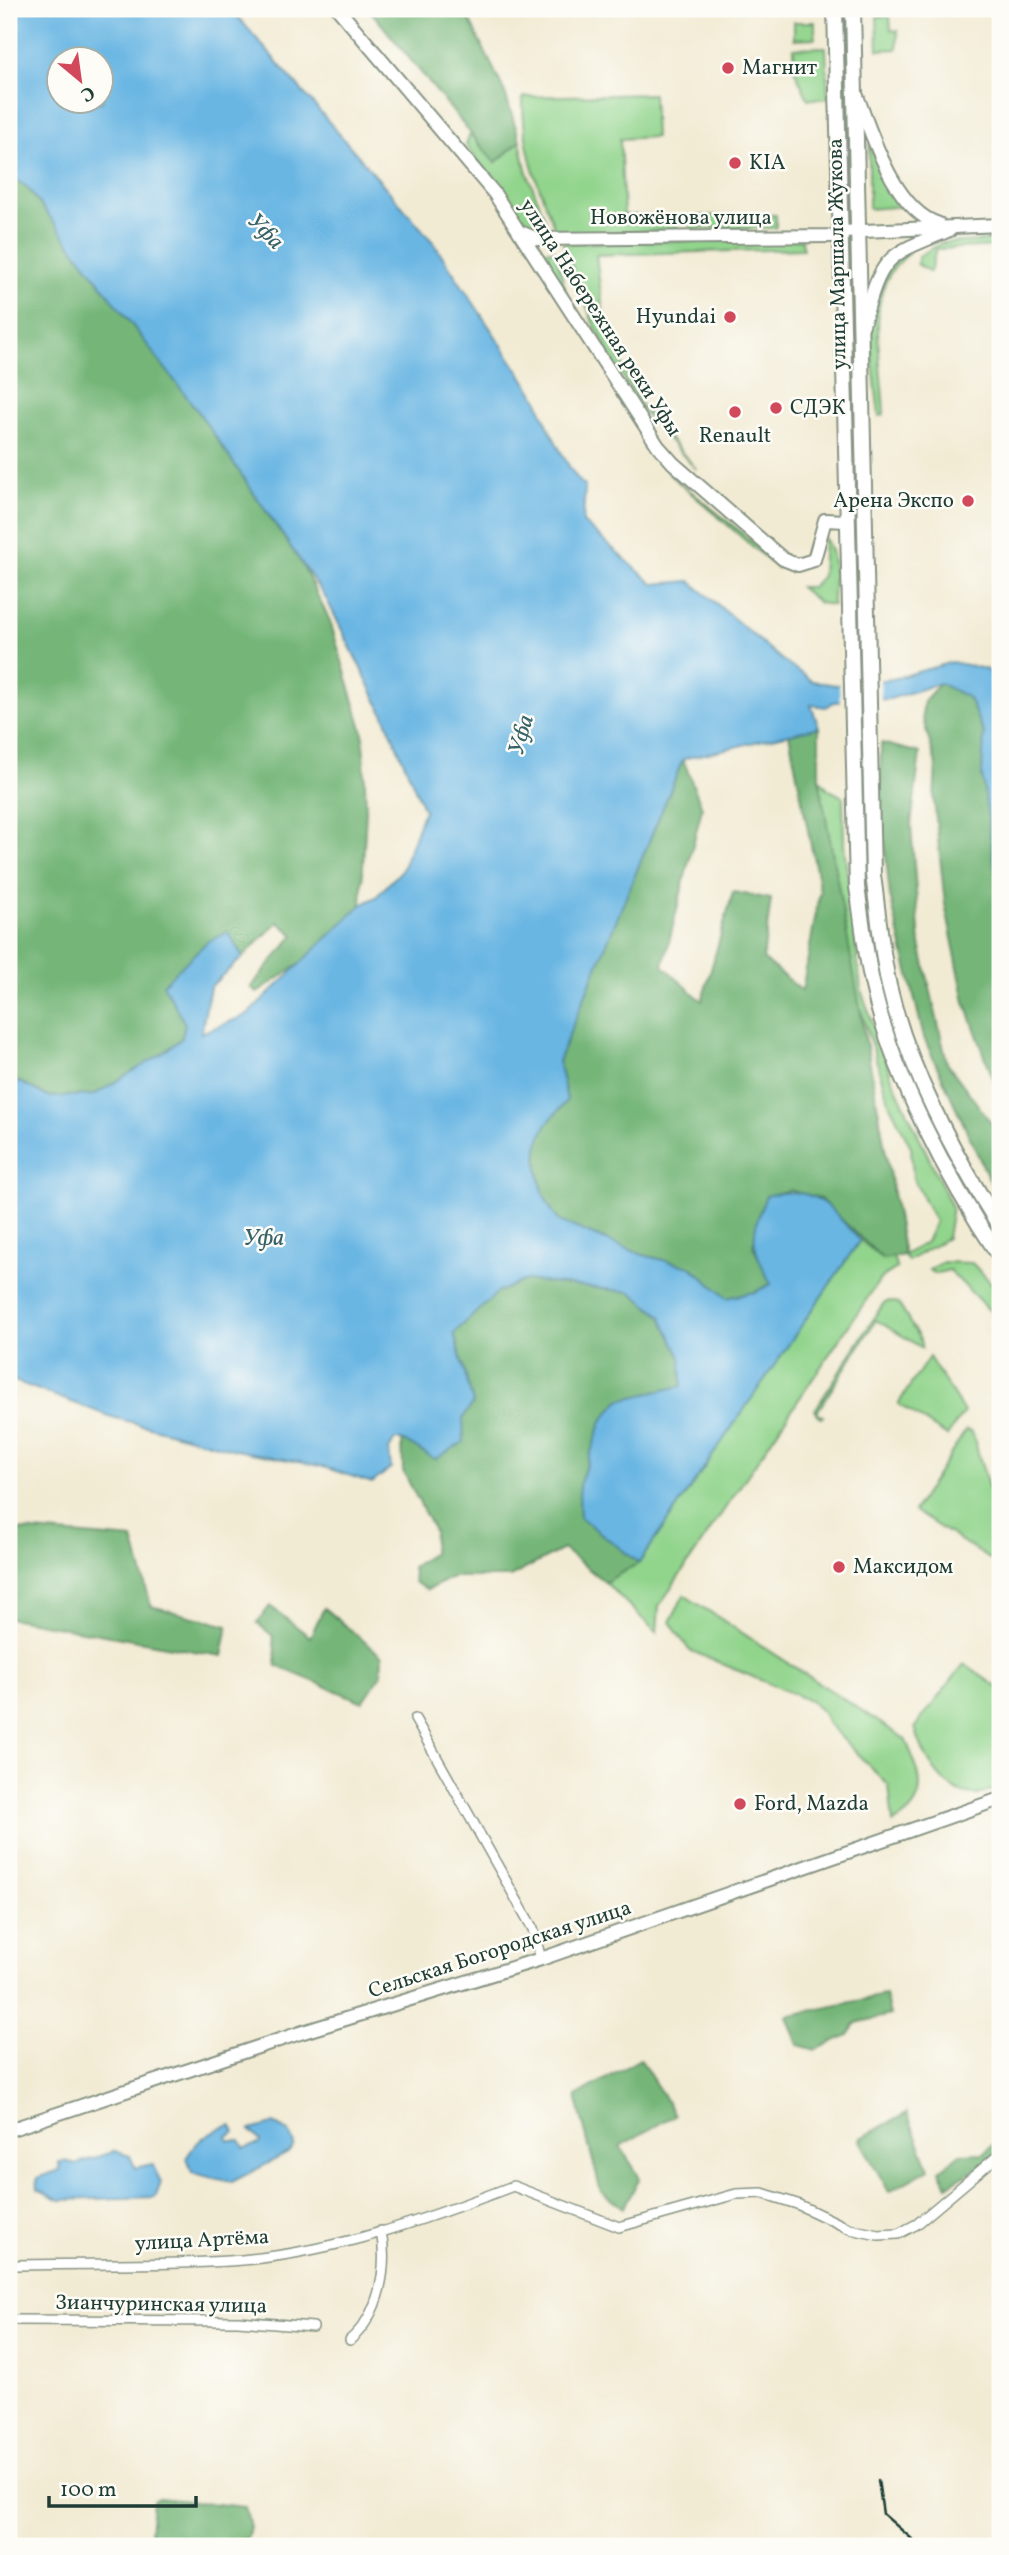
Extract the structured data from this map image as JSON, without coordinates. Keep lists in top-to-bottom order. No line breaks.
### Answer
{"streets":{"main road":["улица Маршала Жукова"],"street":["Новожёнова улица","улица Набережная реки Уфы","Сельская Богородская улица","улица Артёма","Зианчуринская улица"]},"crossings":[["Новожёнова улица","улица Маршала Жукова"],["Новожёнова улица","улица Набережная реки Уфы"],["улица Маршала Жукова","улица Набережная реки Уфы"]],"water":["Уфа"],"places":["Магнит","KIA","Hyundai","СДЭК","Renault","Арена Экспо","Максидом","Ford, Mazda"],"scale_bar":"100 m","north":"bottom right"}
